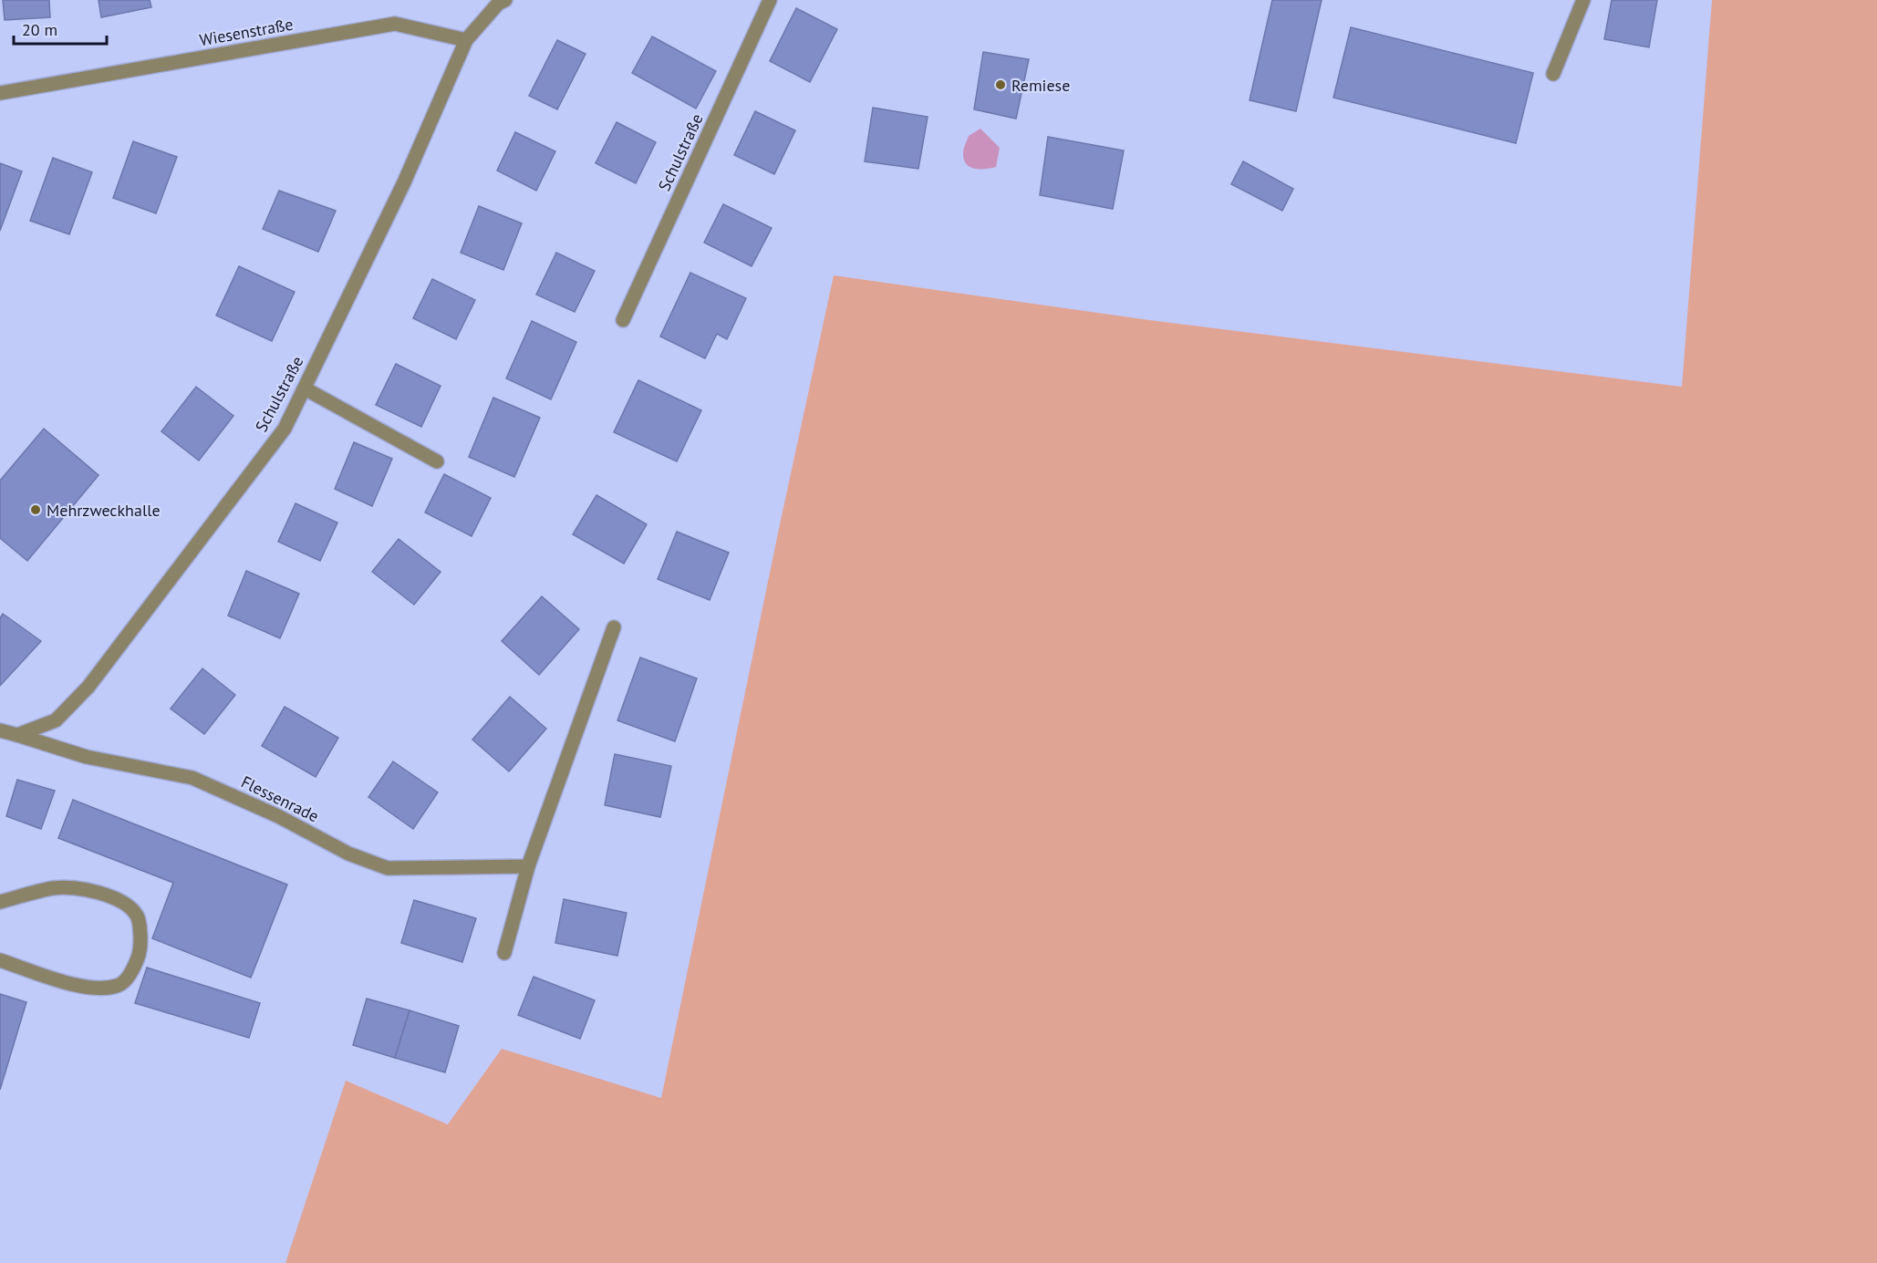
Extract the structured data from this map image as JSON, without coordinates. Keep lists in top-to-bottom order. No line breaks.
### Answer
{"streets":{"street":["Wiesenstraße","Schulstraße","Flessenrade"]},"crossings":[["Wiesenstraße","Schulstraße"],["Schulstraße","Flessenrade"]],"places":["Remiese","Mehrzweckhalle"],"scale_bar":"20 m"}
